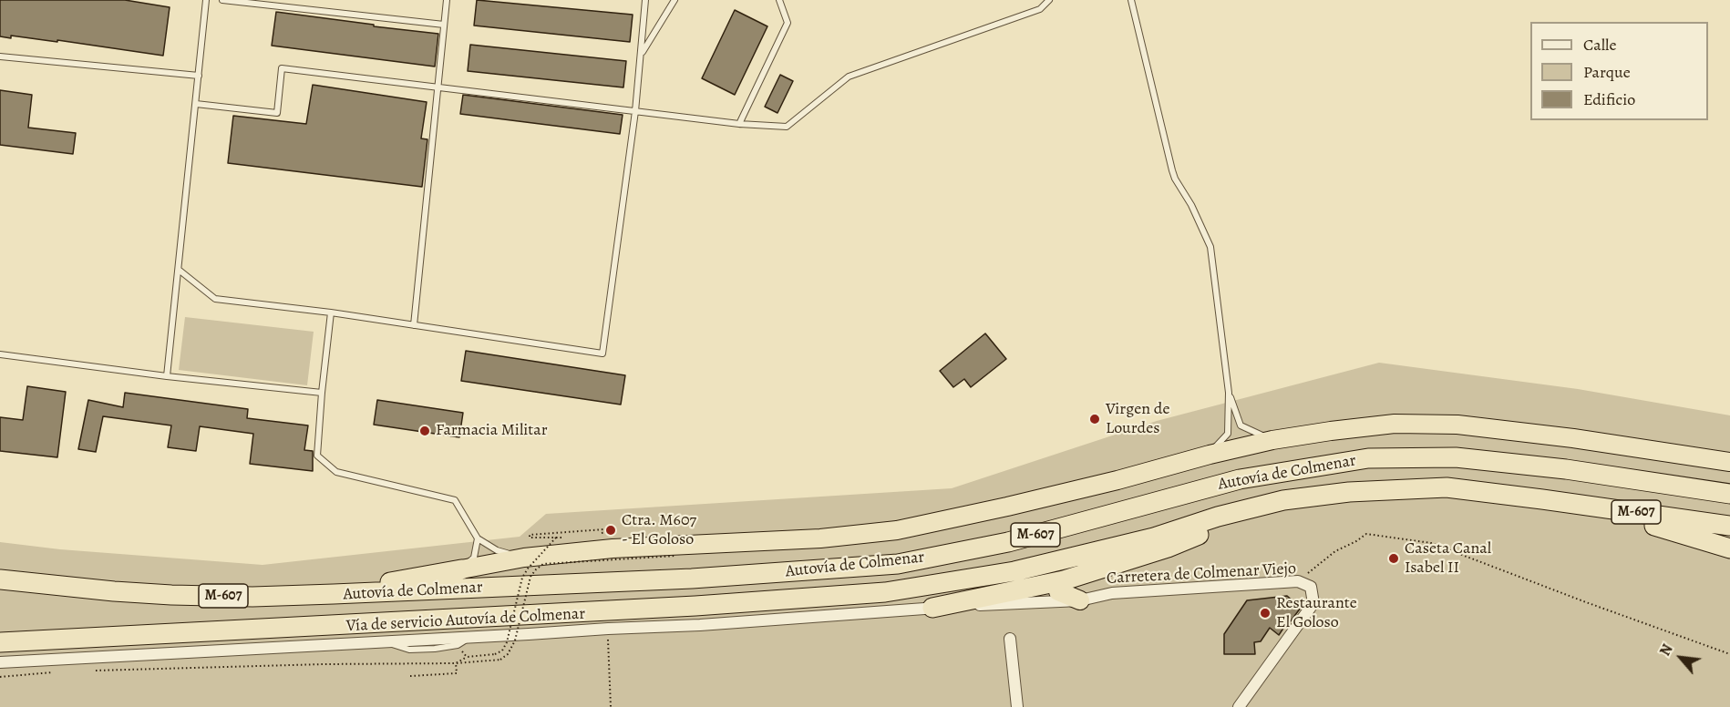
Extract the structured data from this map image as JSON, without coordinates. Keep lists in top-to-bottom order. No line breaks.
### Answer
{"streets":{"highway":["Autovía de Colmenar","M-607"],"street":["Carretera de Colmenar Viejo","Vía de servicio Autovía de Colmenar"]},"crossings":[["Carretera de Colmenar Viejo","Vía de servicio Autovía de Colmenar"]],"places":["Virgen de Lourdes","Farmacia Militar","Ctra. M607 - El Goloso","Caseta Canal Isabel II","Restaurante El Goloso"],"legend":["Calle","Parque","Edificio"],"north":"top left"}
